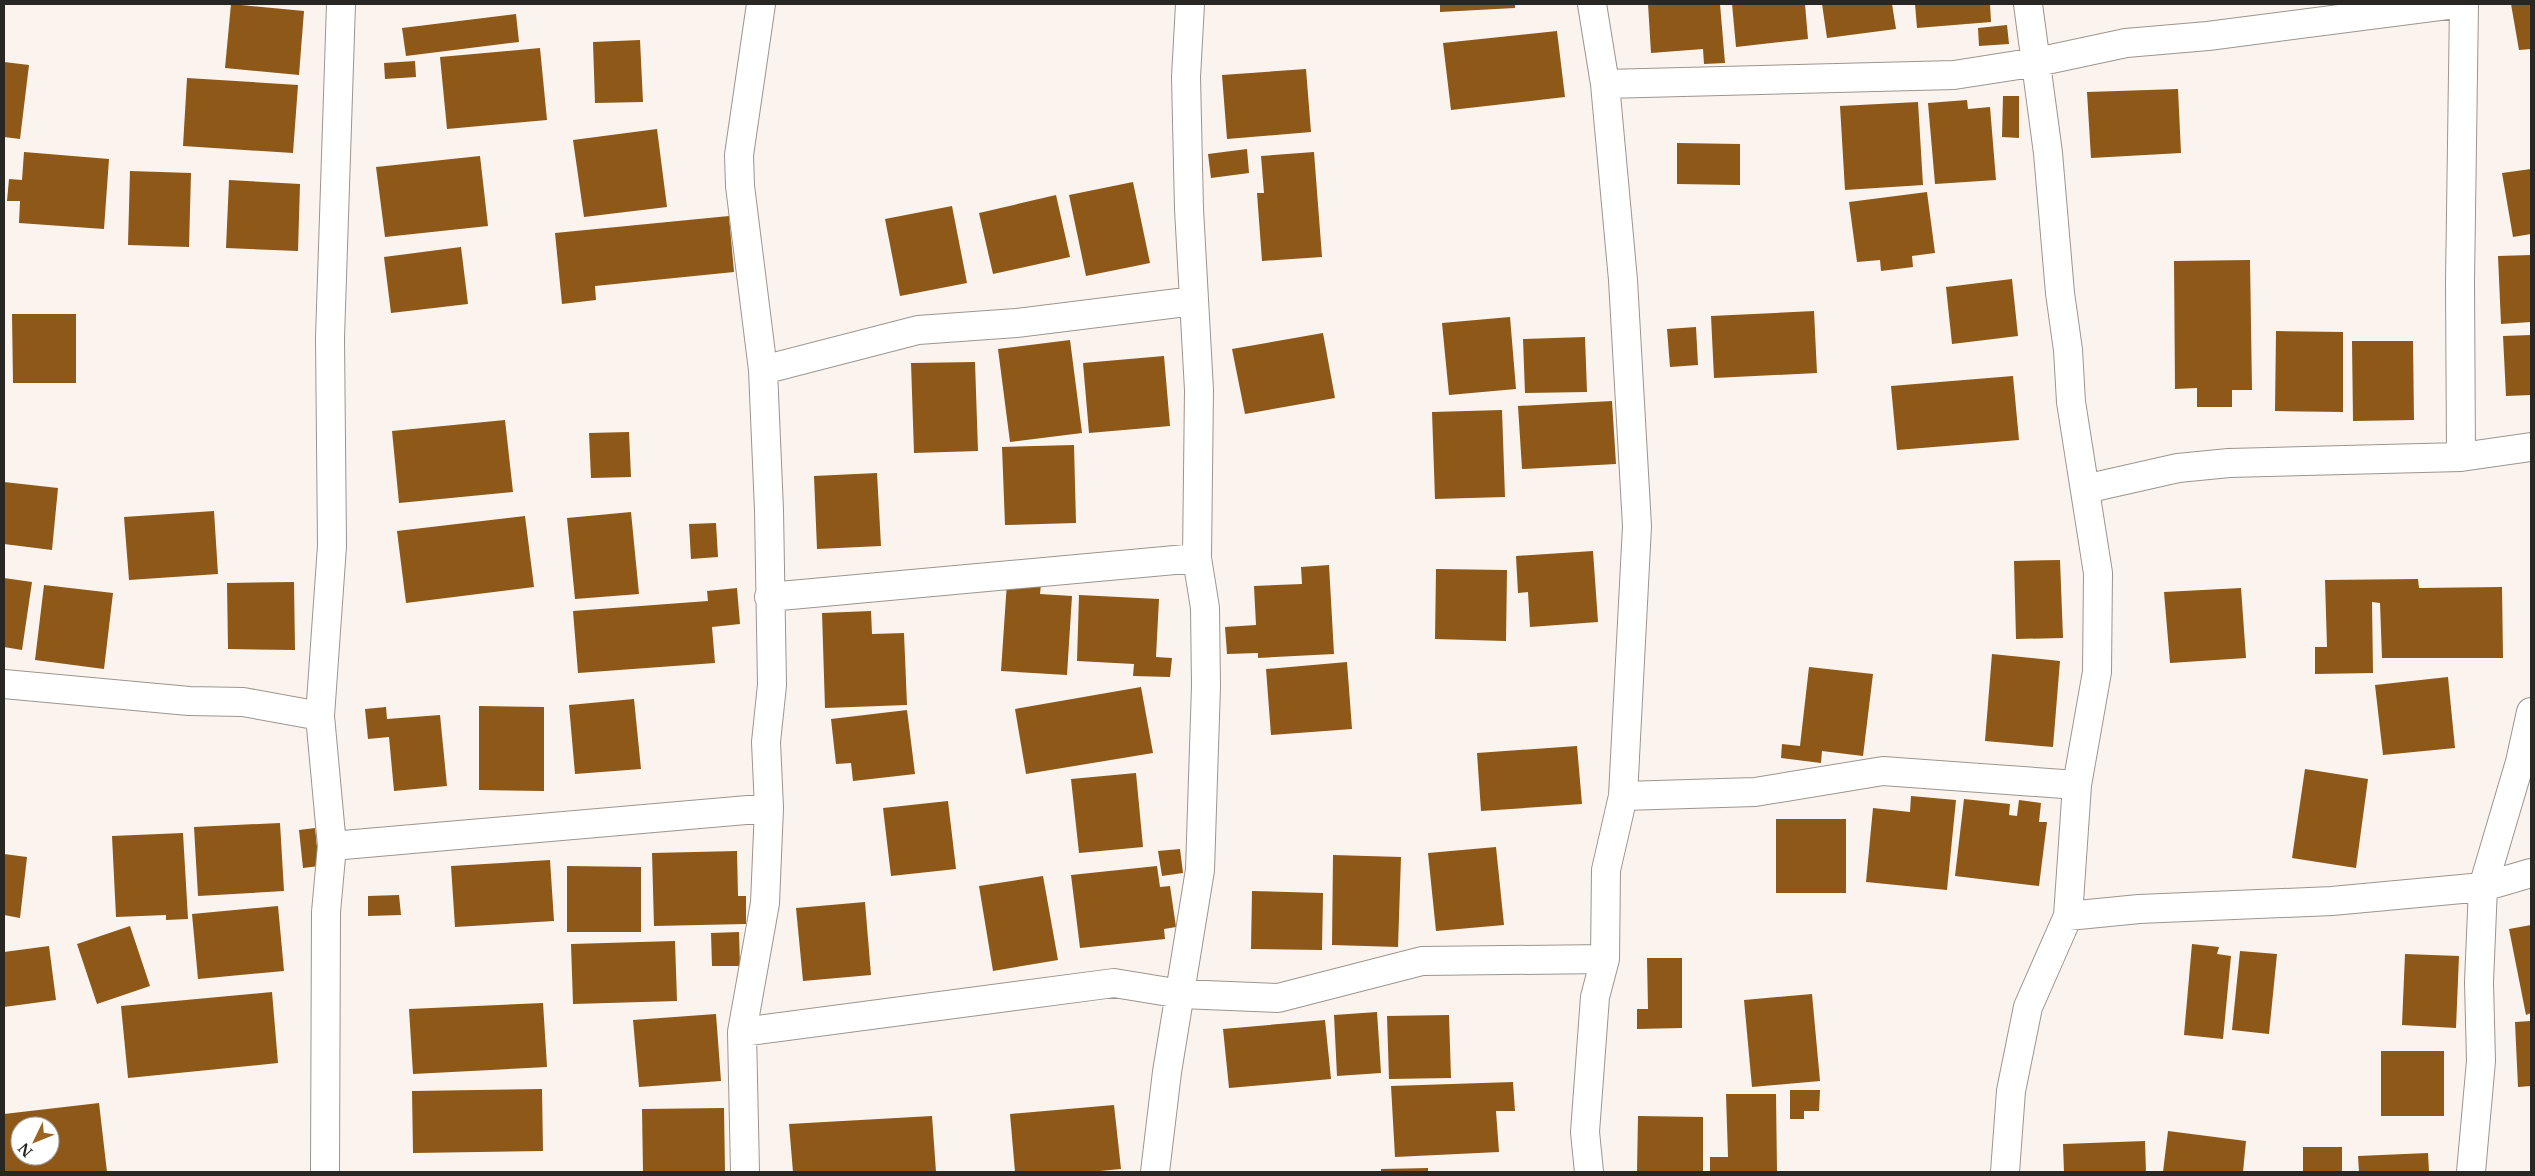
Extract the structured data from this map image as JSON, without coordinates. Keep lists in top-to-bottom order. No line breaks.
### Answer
{"north":"bottom left"}
